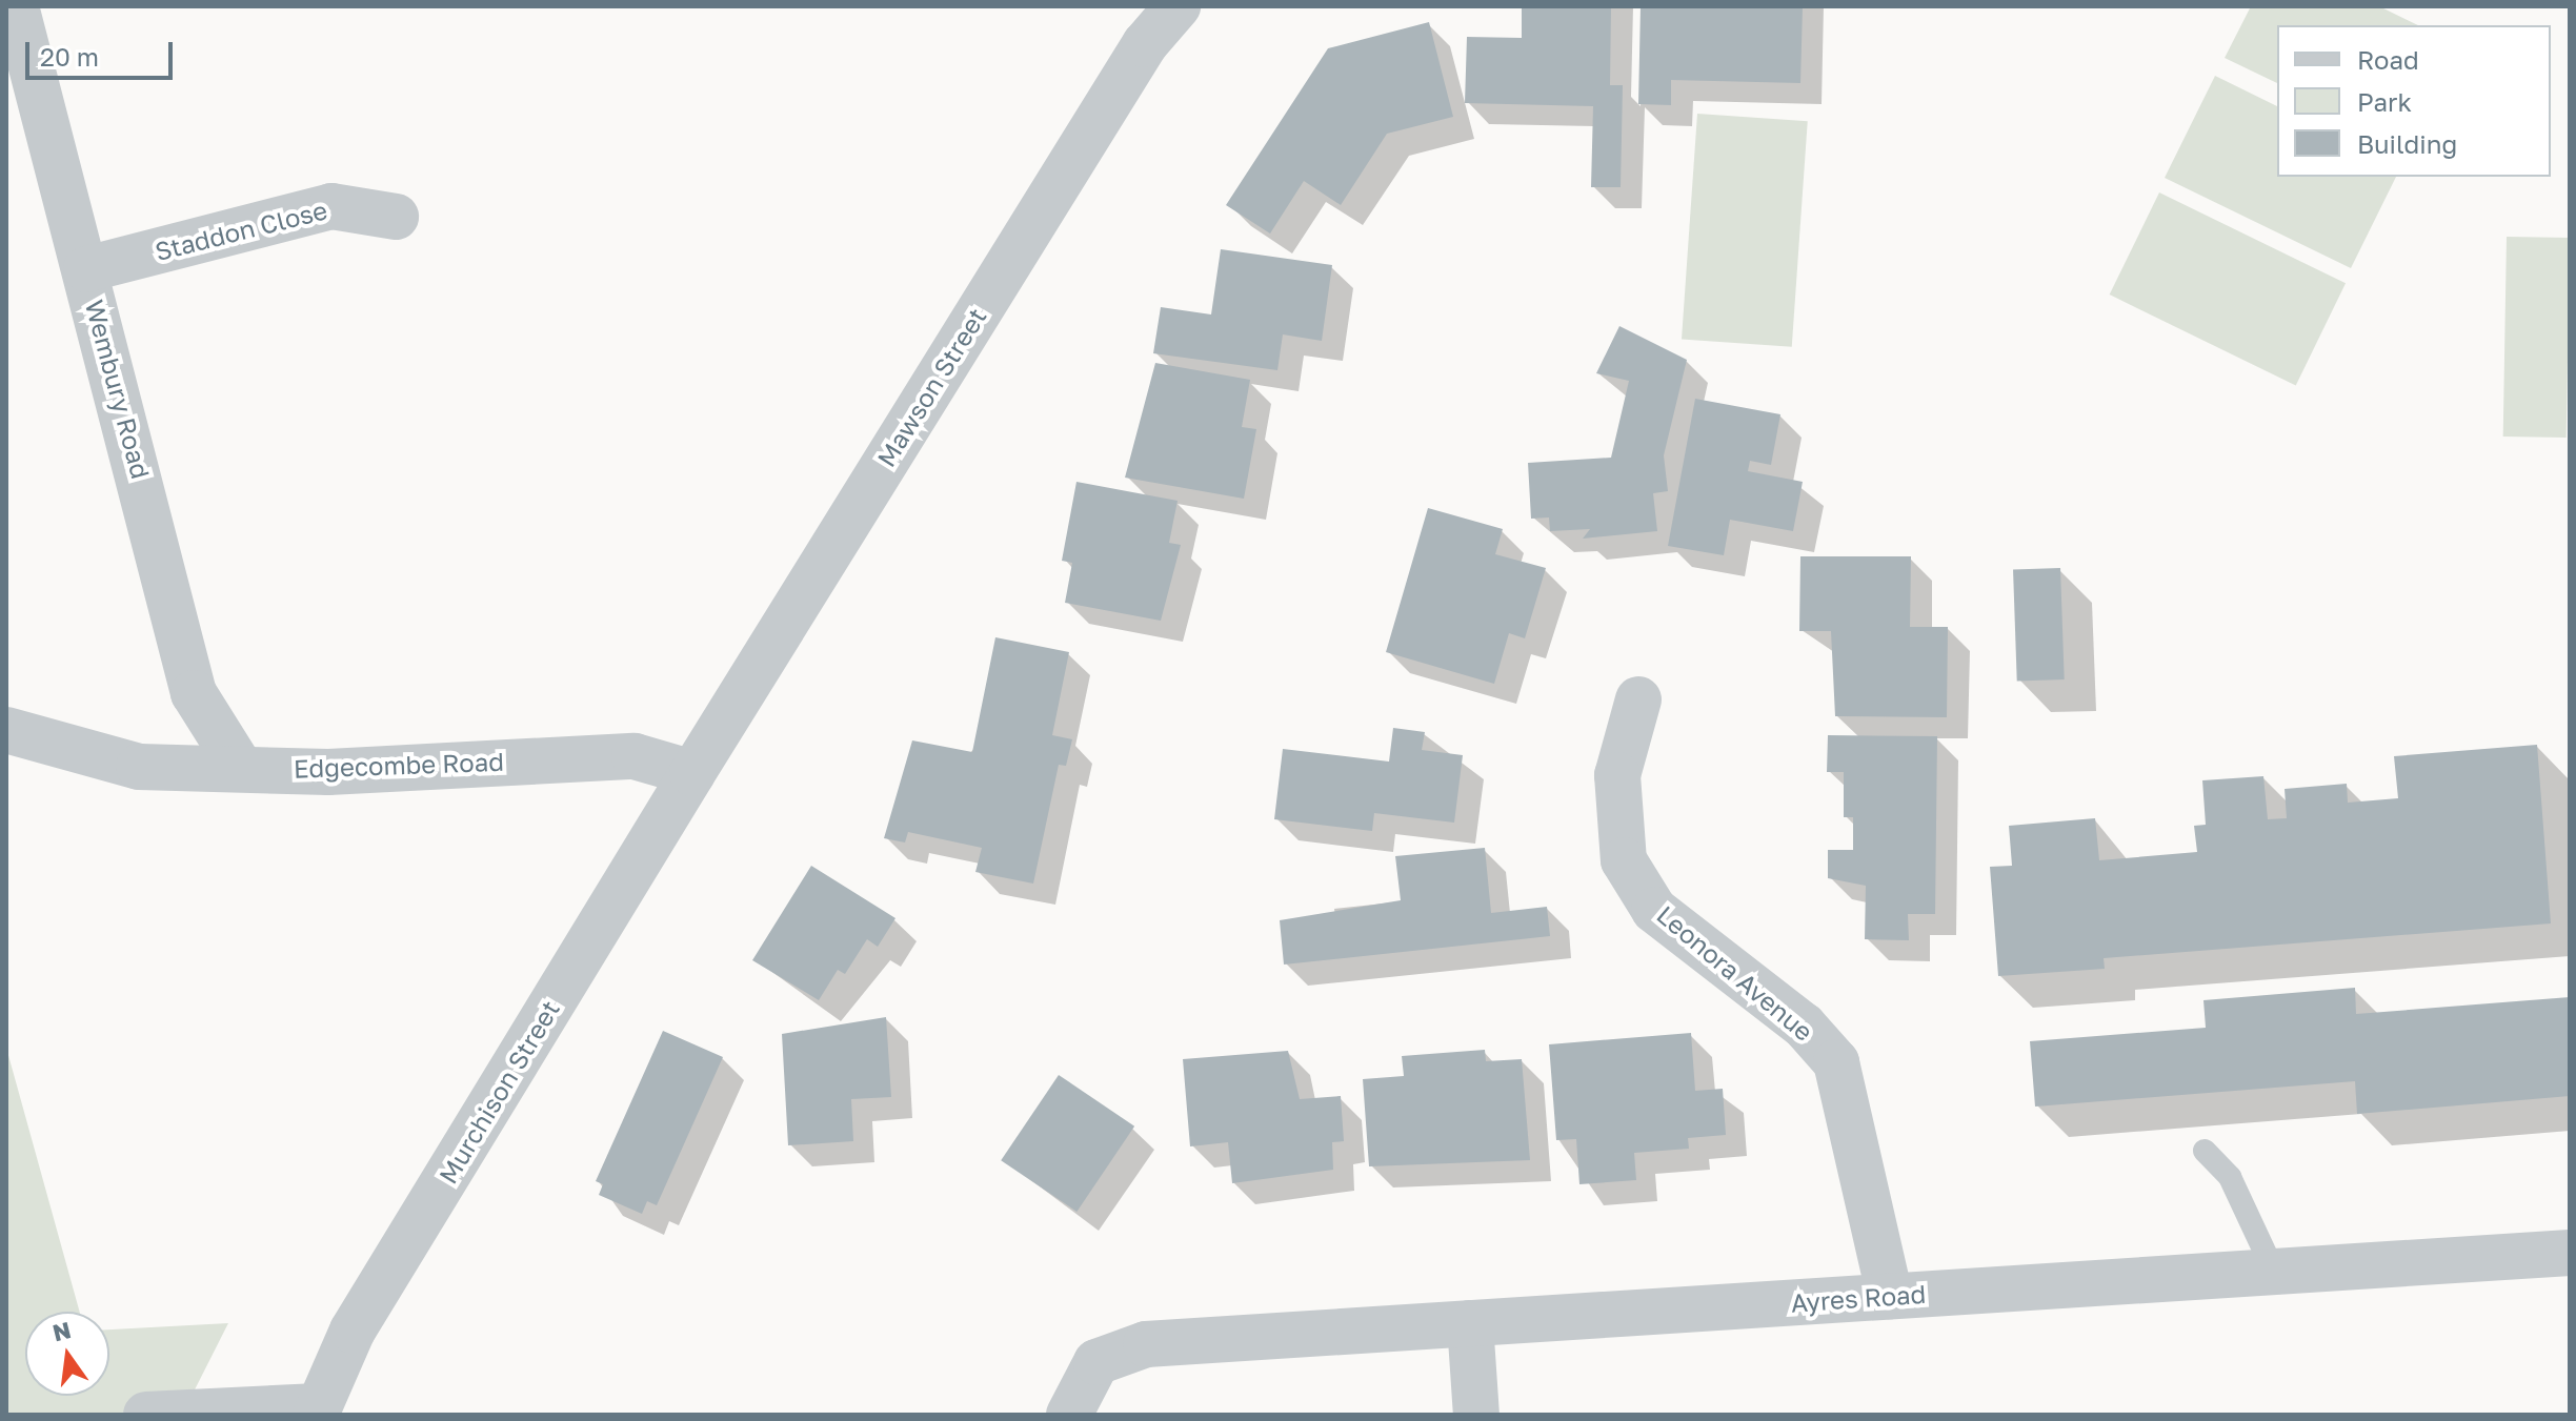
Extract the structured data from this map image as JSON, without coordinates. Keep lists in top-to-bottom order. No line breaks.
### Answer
{"streets":{"street":["Staddon Close","Mawson Street","Wembury Road","Edgecombe Road","Leonora Avenue","Murchison Street","Ayres Road"]},"crossings":[["Staddon Close","Wembury Road"],["Mawson Street","Edgecombe Road"],["Mawson Street","Murchison Street"],["Wembury Road","Edgecombe Road"],["Edgecombe Road","Murchison Street"],["Leonora Avenue","Ayres Road"]],"legend":["Road","Park","Building"],"scale_bar":"20 m","north":"top"}
